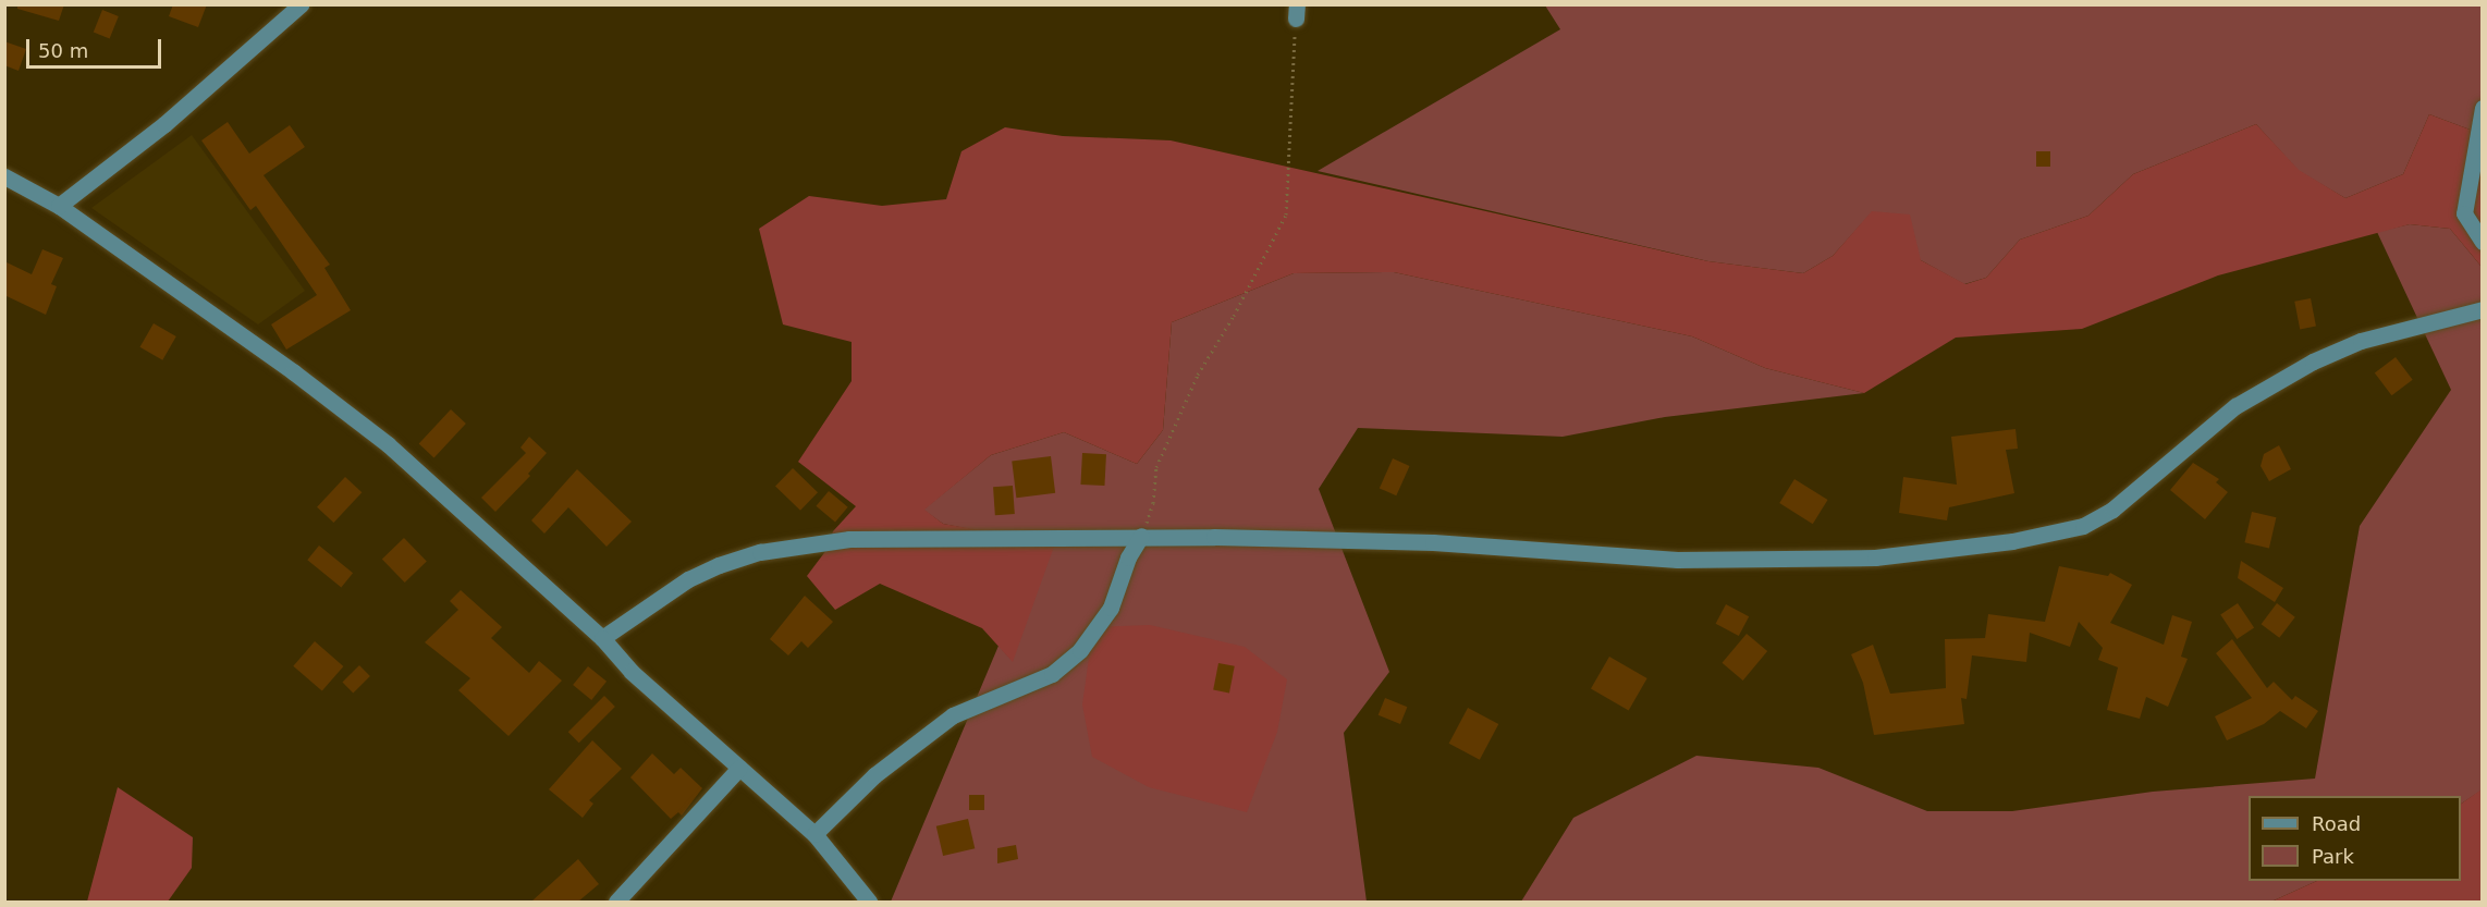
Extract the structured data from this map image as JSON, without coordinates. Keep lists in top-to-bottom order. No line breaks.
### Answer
{"legend":["Road","Park"],"scale_bar":"50 m"}
